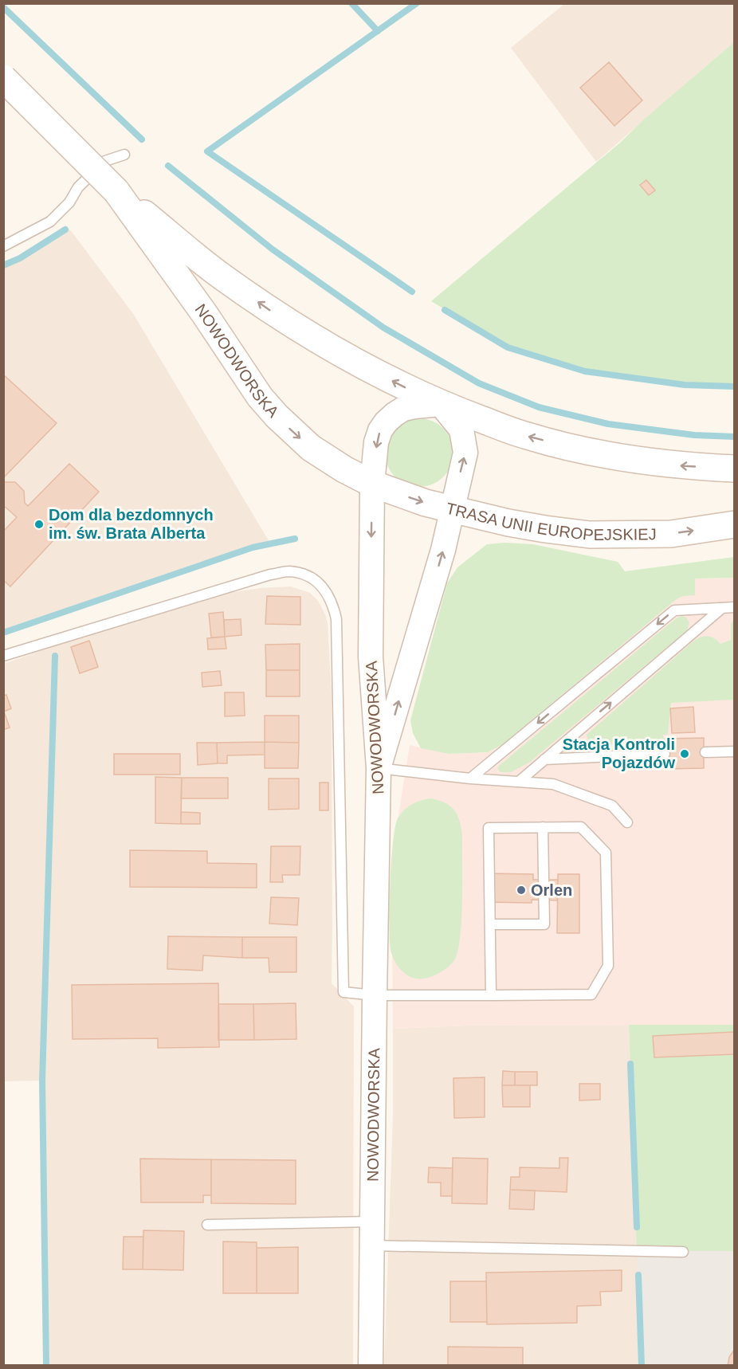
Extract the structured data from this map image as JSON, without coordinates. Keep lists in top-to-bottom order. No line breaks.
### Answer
{"streets":{"main road":["NOWODWORSKA","TRASA UNII EUROPEJSKIEJ"]},"crossings":[["NOWODWORSKA","TRASA UNII EUROPEJSKIEJ"]],"places":["Dom dla bezdomnych im. św. Brata Alberta","Stacja Kontroli Pojazdów","Orlen"]}
